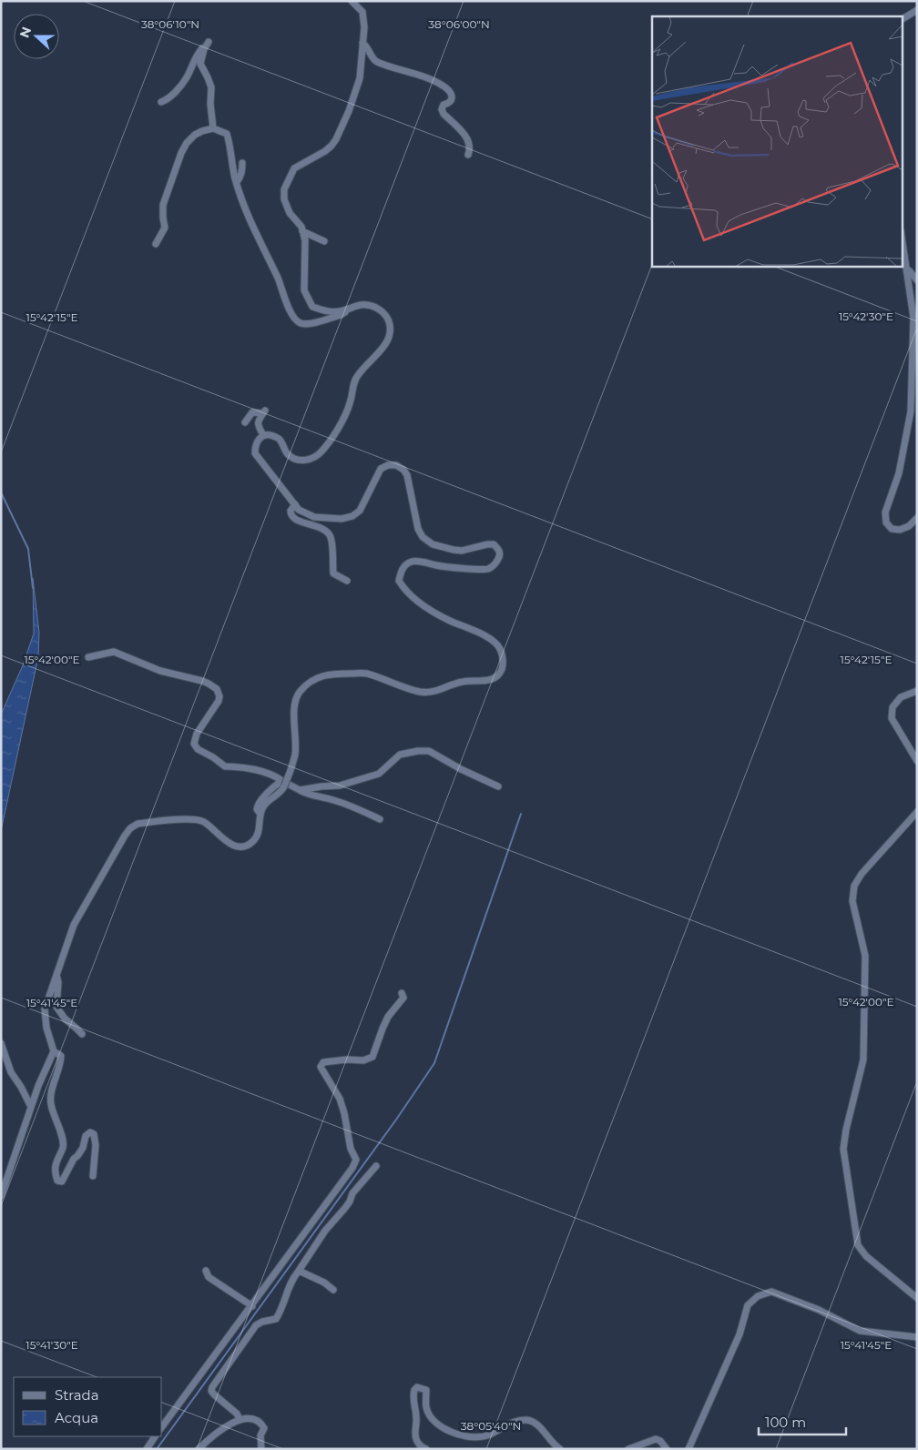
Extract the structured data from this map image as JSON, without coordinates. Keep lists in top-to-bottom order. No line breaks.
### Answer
{"legend":["Strada","Acqua"],"scale_bar":"100 m","north":"left","coordinates":["38°06'00\"N","38°06'10\"N","15°42'30\"E","15°42'15\"E","15°42'00\"E","15°41'45\"E","15°41'30\"E","38°05'40\"N"]}
